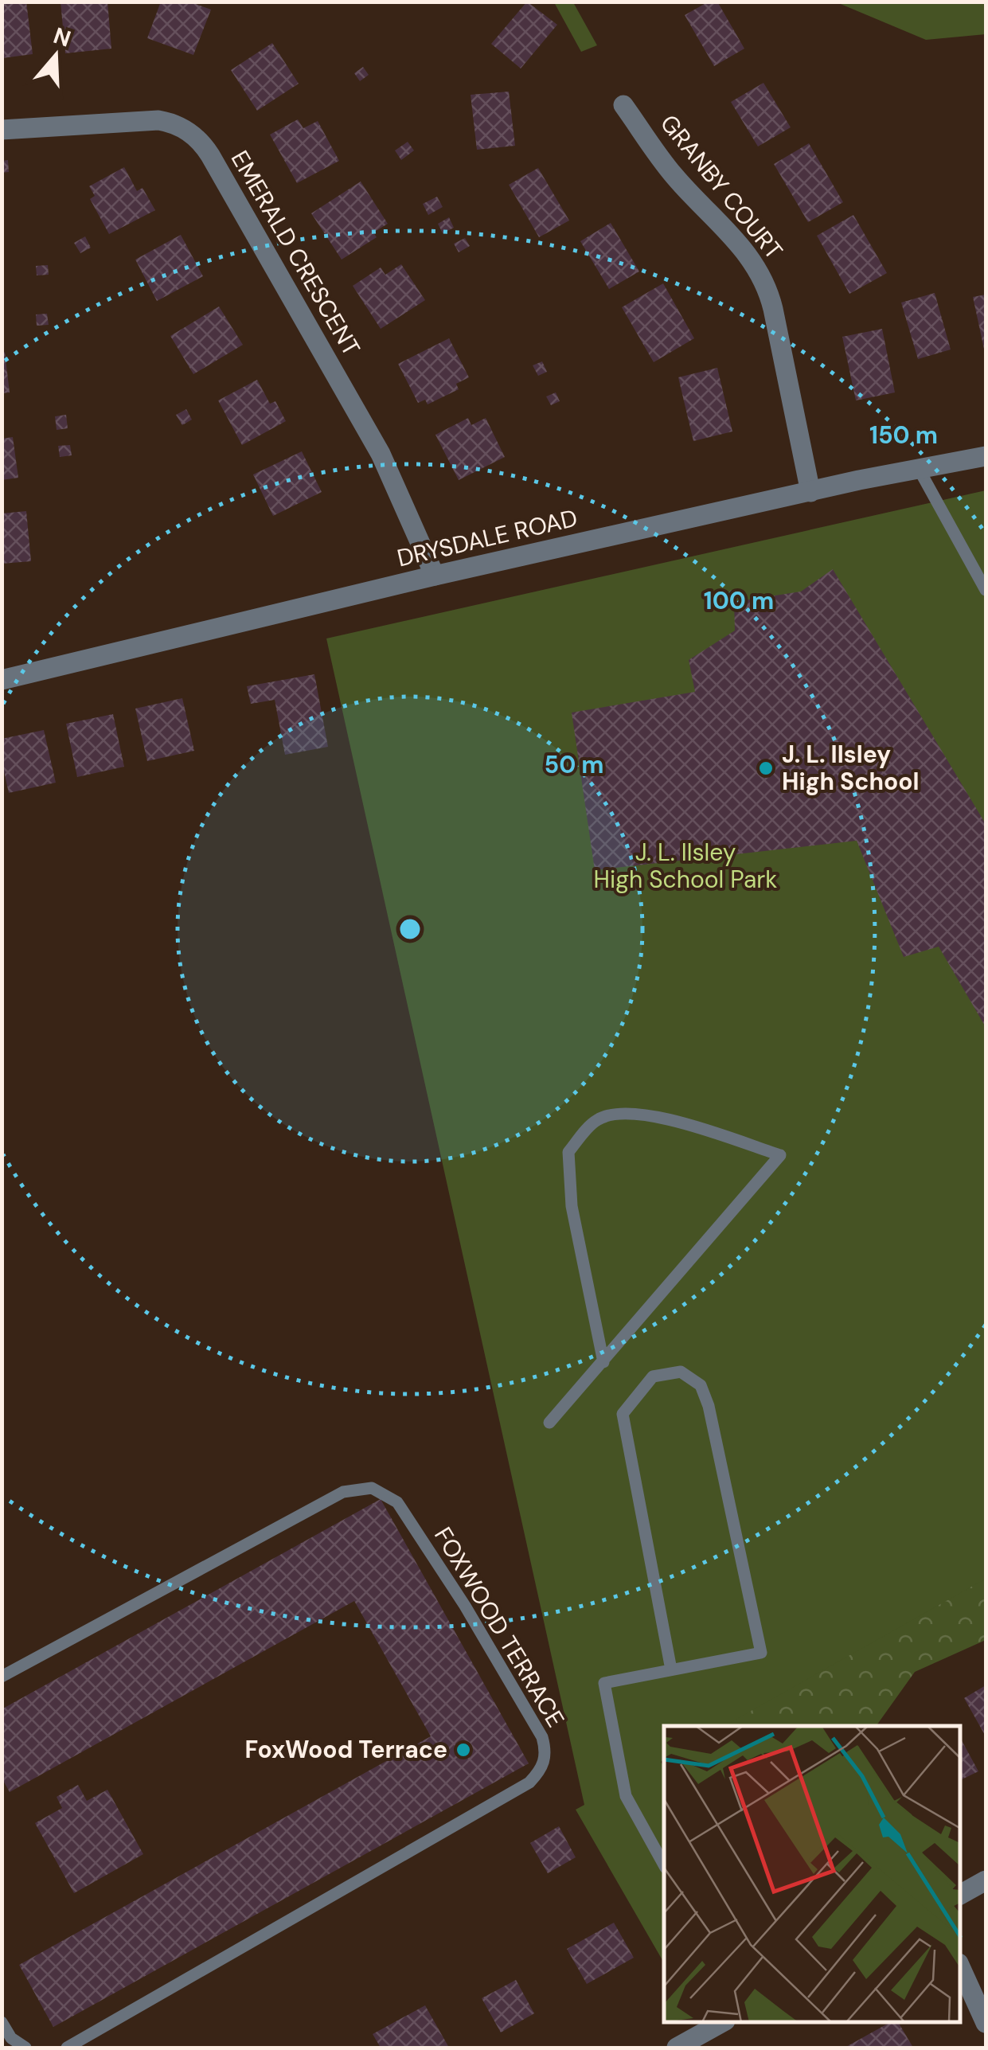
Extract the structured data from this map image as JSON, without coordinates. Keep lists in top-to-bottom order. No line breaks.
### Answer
{"streets":{"street":["GRANBY COURT","EMERALD CRESCENT","DRYSDALE ROAD"],"lane":["FOXWOOD TERRACE"]},"crossings":[["GRANBY COURT","DRYSDALE ROAD"],["EMERALD CRESCENT","DRYSDALE ROAD"]],"parks":["J. L. Ilsley High School Park"],"places":["J. L. Ilsley High School","FoxWood Terrace"],"north":"top","rings":["150 m","100 m","50 m"]}
